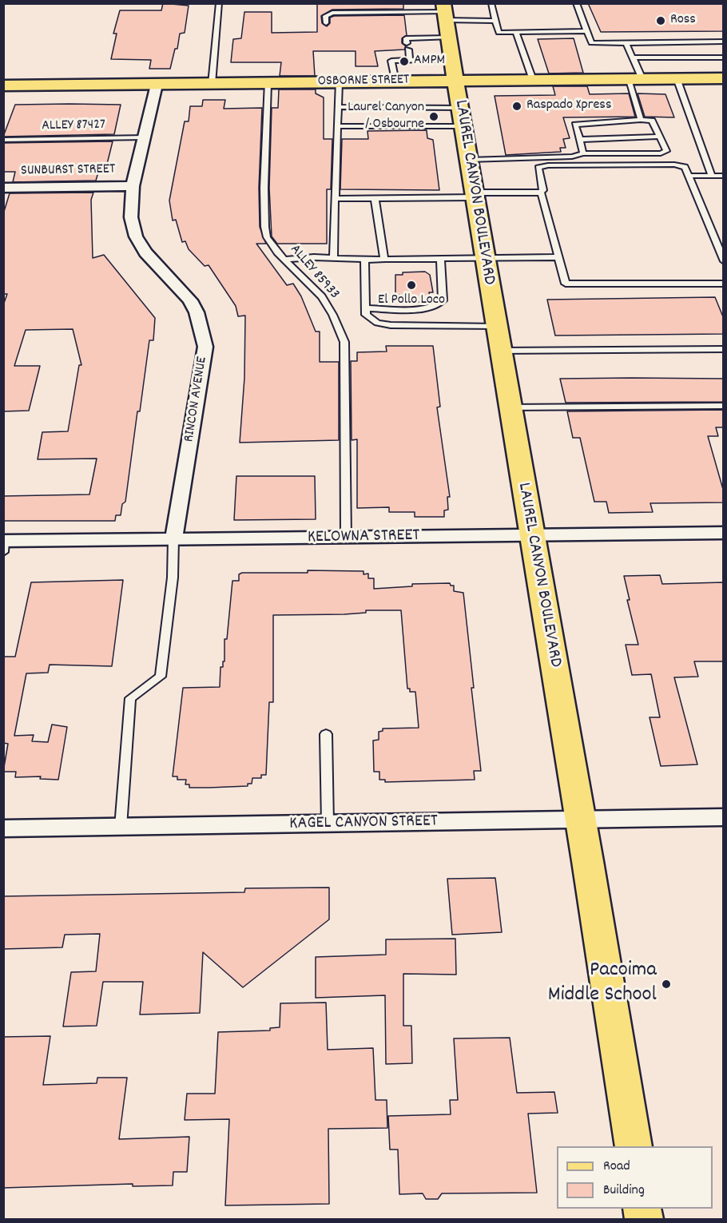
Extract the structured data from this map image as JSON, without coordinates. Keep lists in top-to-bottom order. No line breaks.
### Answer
{"streets":{"main road":["OSBORNE STREET","LAUREL CANYON BOULEVARD"],"street":["SUNBURST STREET","RINCON AVENUE","KELOWNA STREET","KAGEL CANYON STREET"],"lane":["ALLEY 87427","ALLEY 85933"]},"crossings":[["OSBORNE STREET","LAUREL CANYON BOULEVARD"],["OSBORNE STREET","ALLEY 85933"],["OSBORNE STREET","RINCON AVENUE"],["ALLEY 87427","RINCON AVENUE"],["SUNBURST STREET","RINCON AVENUE"],["LAUREL CANYON BOULEVARD","KELOWNA STREET"],["LAUREL CANYON BOULEVARD","KAGEL CANYON STREET"],["ALLEY 85933","KELOWNA STREET"],["RINCON AVENUE","KELOWNA STREET"]],"places":["Ross","AMPM","Raspado Xpress","Laurel Canyon / Osbourne","El Pollo Loco","Pacoima Middle School"],"legend":["Road","Building"]}
